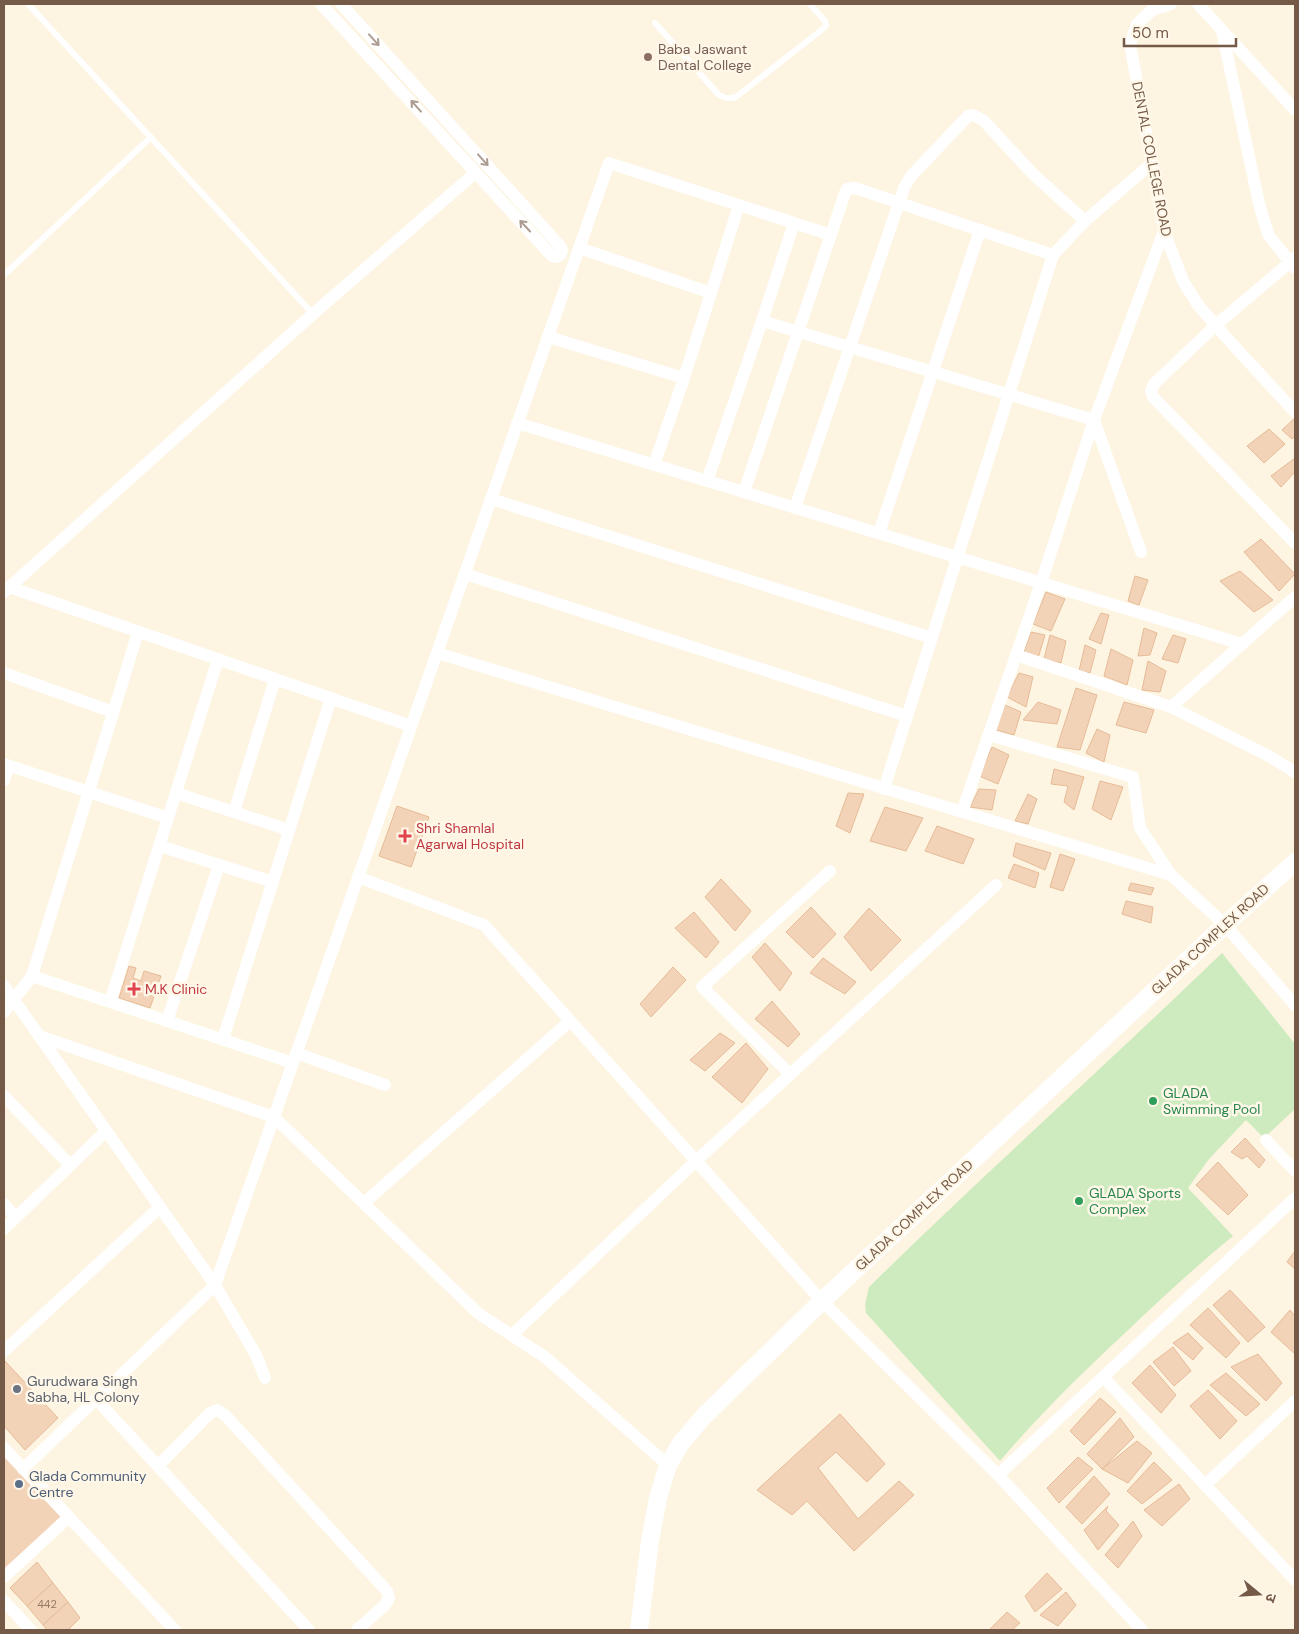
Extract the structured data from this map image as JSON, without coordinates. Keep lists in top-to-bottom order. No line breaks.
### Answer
{"streets":{"street":["DENTAL COLLEGE ROAD","GLADA COMPLEX ROAD"]},"places":{"other":["Baba Jaswant Dental College","GLADA Swimming Pool","GLADA Sports Complex","Gurudwara Singh Sabha, HL Colony","Glada Community Centre"],"health":["Shri Shamlal Agarwal Hospital","M.K Clinic"]},"house_numbers":["442"],"scale_bar":"50 m","north":"right"}
